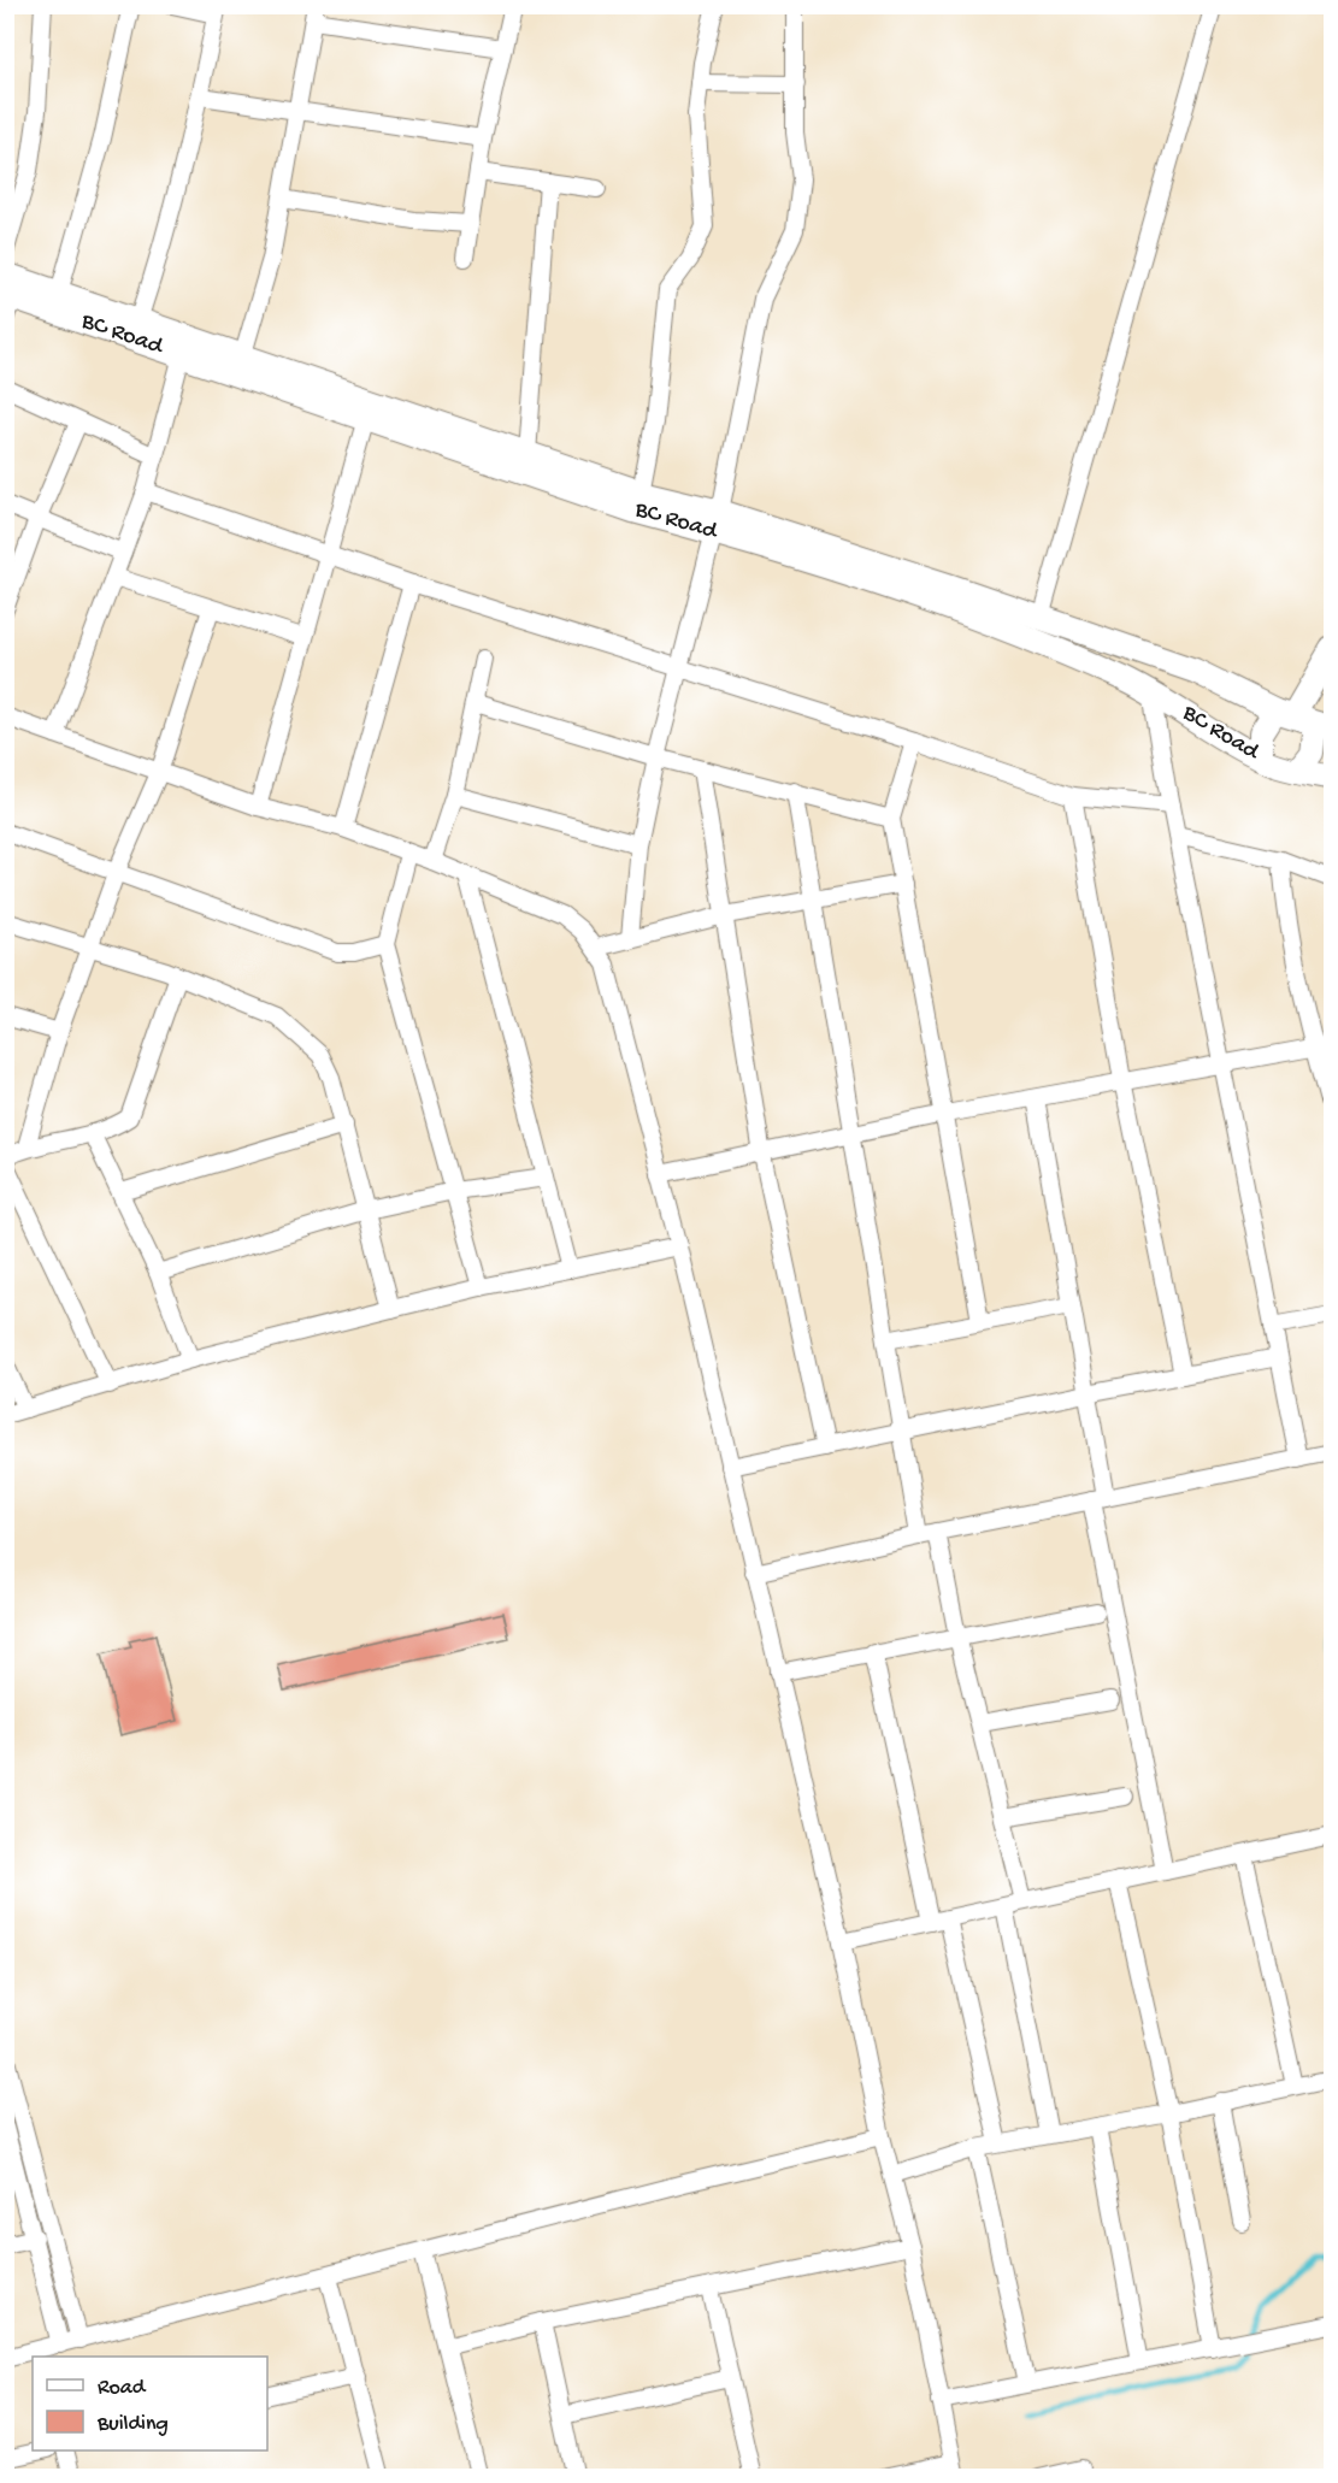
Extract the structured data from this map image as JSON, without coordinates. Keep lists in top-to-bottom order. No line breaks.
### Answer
{"streets":{"street":["BC Road"]},"legend":["Road","Building"]}
